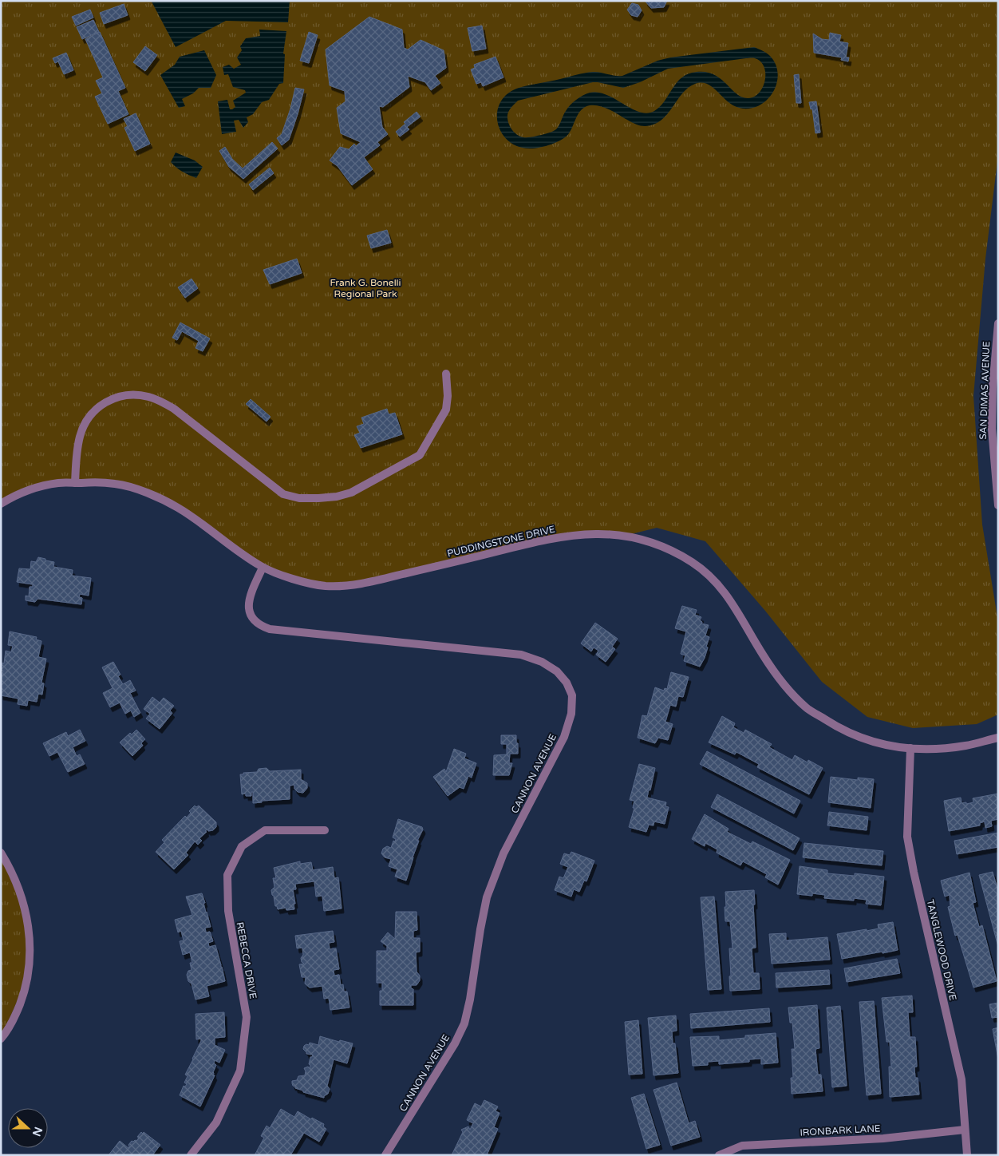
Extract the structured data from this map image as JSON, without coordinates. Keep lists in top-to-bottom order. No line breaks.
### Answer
{"streets":{"street":["SAN DIMAS AVENUE","PUDDINGSTONE DRIVE","CANNON AVENUE","TANGLEWOOD DRIVE","REBECCA DRIVE","IRONBARK LANE"]},"crossings":[["PUDDINGSTONE DRIVE","CANNON AVENUE"],["PUDDINGSTONE DRIVE","TANGLEWOOD DRIVE"],["TANGLEWOOD DRIVE","IRONBARK LANE"]],"parks":["Frank G. Bonelli Regional Park"],"north":"right"}
